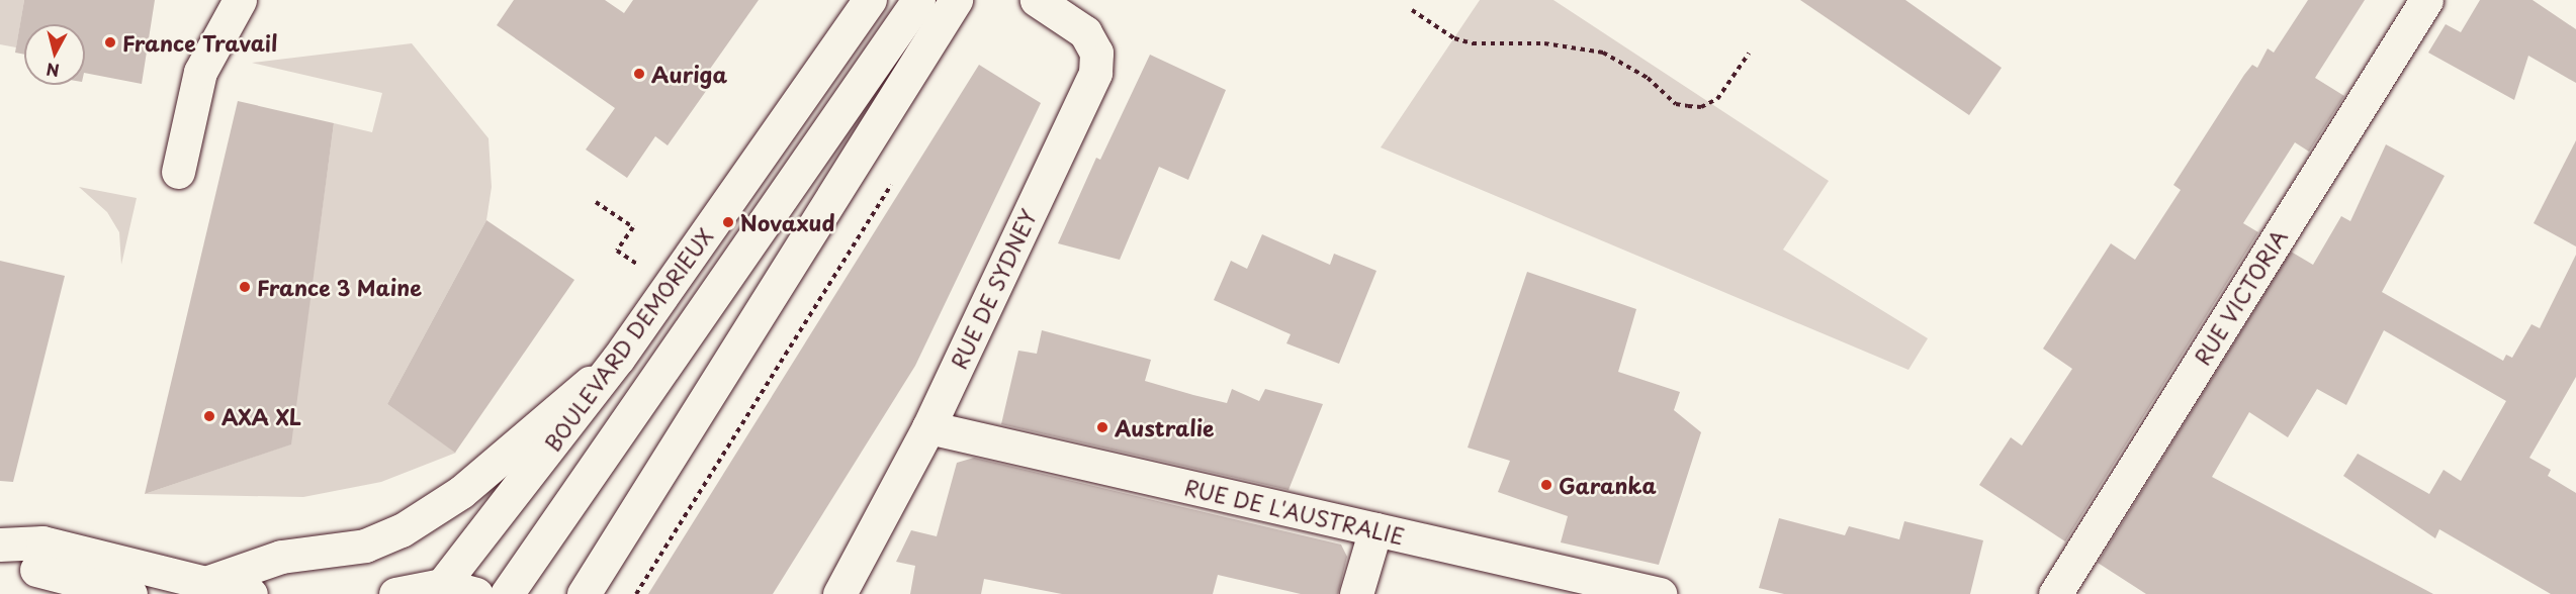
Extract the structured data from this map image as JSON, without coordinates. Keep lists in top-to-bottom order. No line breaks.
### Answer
{"streets":{"street":["RUE DE SYDNEY","RUE VICTORIA","BOULEVARD DEMORIEUX","RUE DE L'AUSTRALIE"]},"crossings":[["RUE DE SYDNEY","RUE DE L'AUSTRALIE"]],"places":["France Travail","Auriga","Novaxud","France 3 Maine","AXA XL","Australie","Garanka"],"north":"bottom"}
